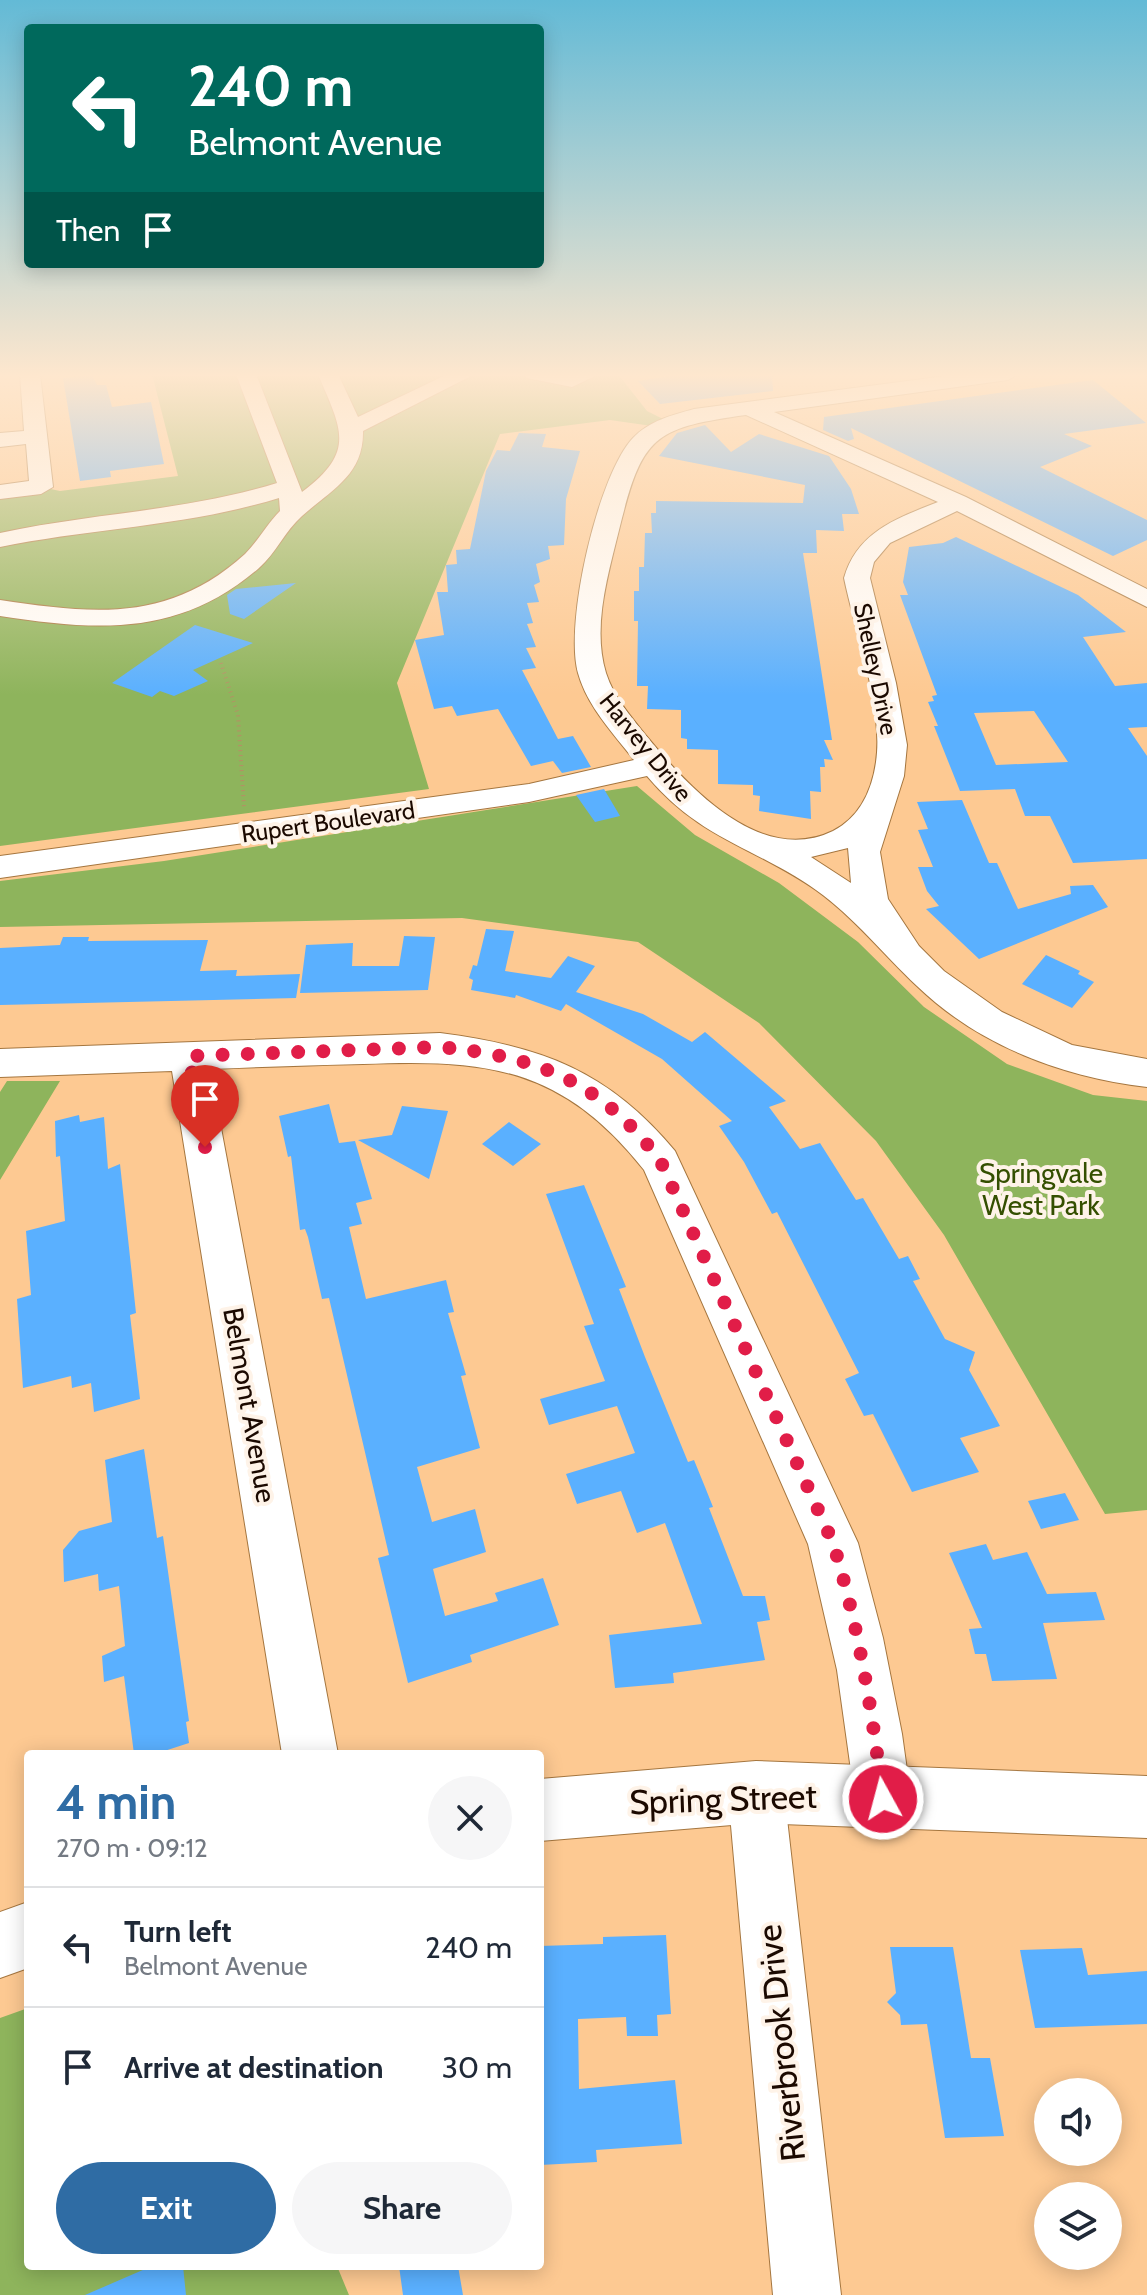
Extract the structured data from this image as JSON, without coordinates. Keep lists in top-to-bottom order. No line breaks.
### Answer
{"streets":{"main road":["Spring Street"],"street":["Shelley Drive","Harvey Drive","Rupert Boulevard","Belmont Avenue","Riverbrook Drive"]},"crossings":[["Shelley Drive","Harvey Drive"],["Harvey Drive","Rupert Boulevard"],["Spring Street","Riverbrook Drive"]],"parks":["Springvale West Park"],"page":{"turn":["240 m","Belmont Avenue"],"then":"Then","heading":["4 min","270 m · 09:12"],"list":[{"name":"Turn left","note":"Belmont Avenue","value":"240 m"},{"name":"Arrive at destination","value":"30 m"}],"buttons":["Exit","Share"]}}
